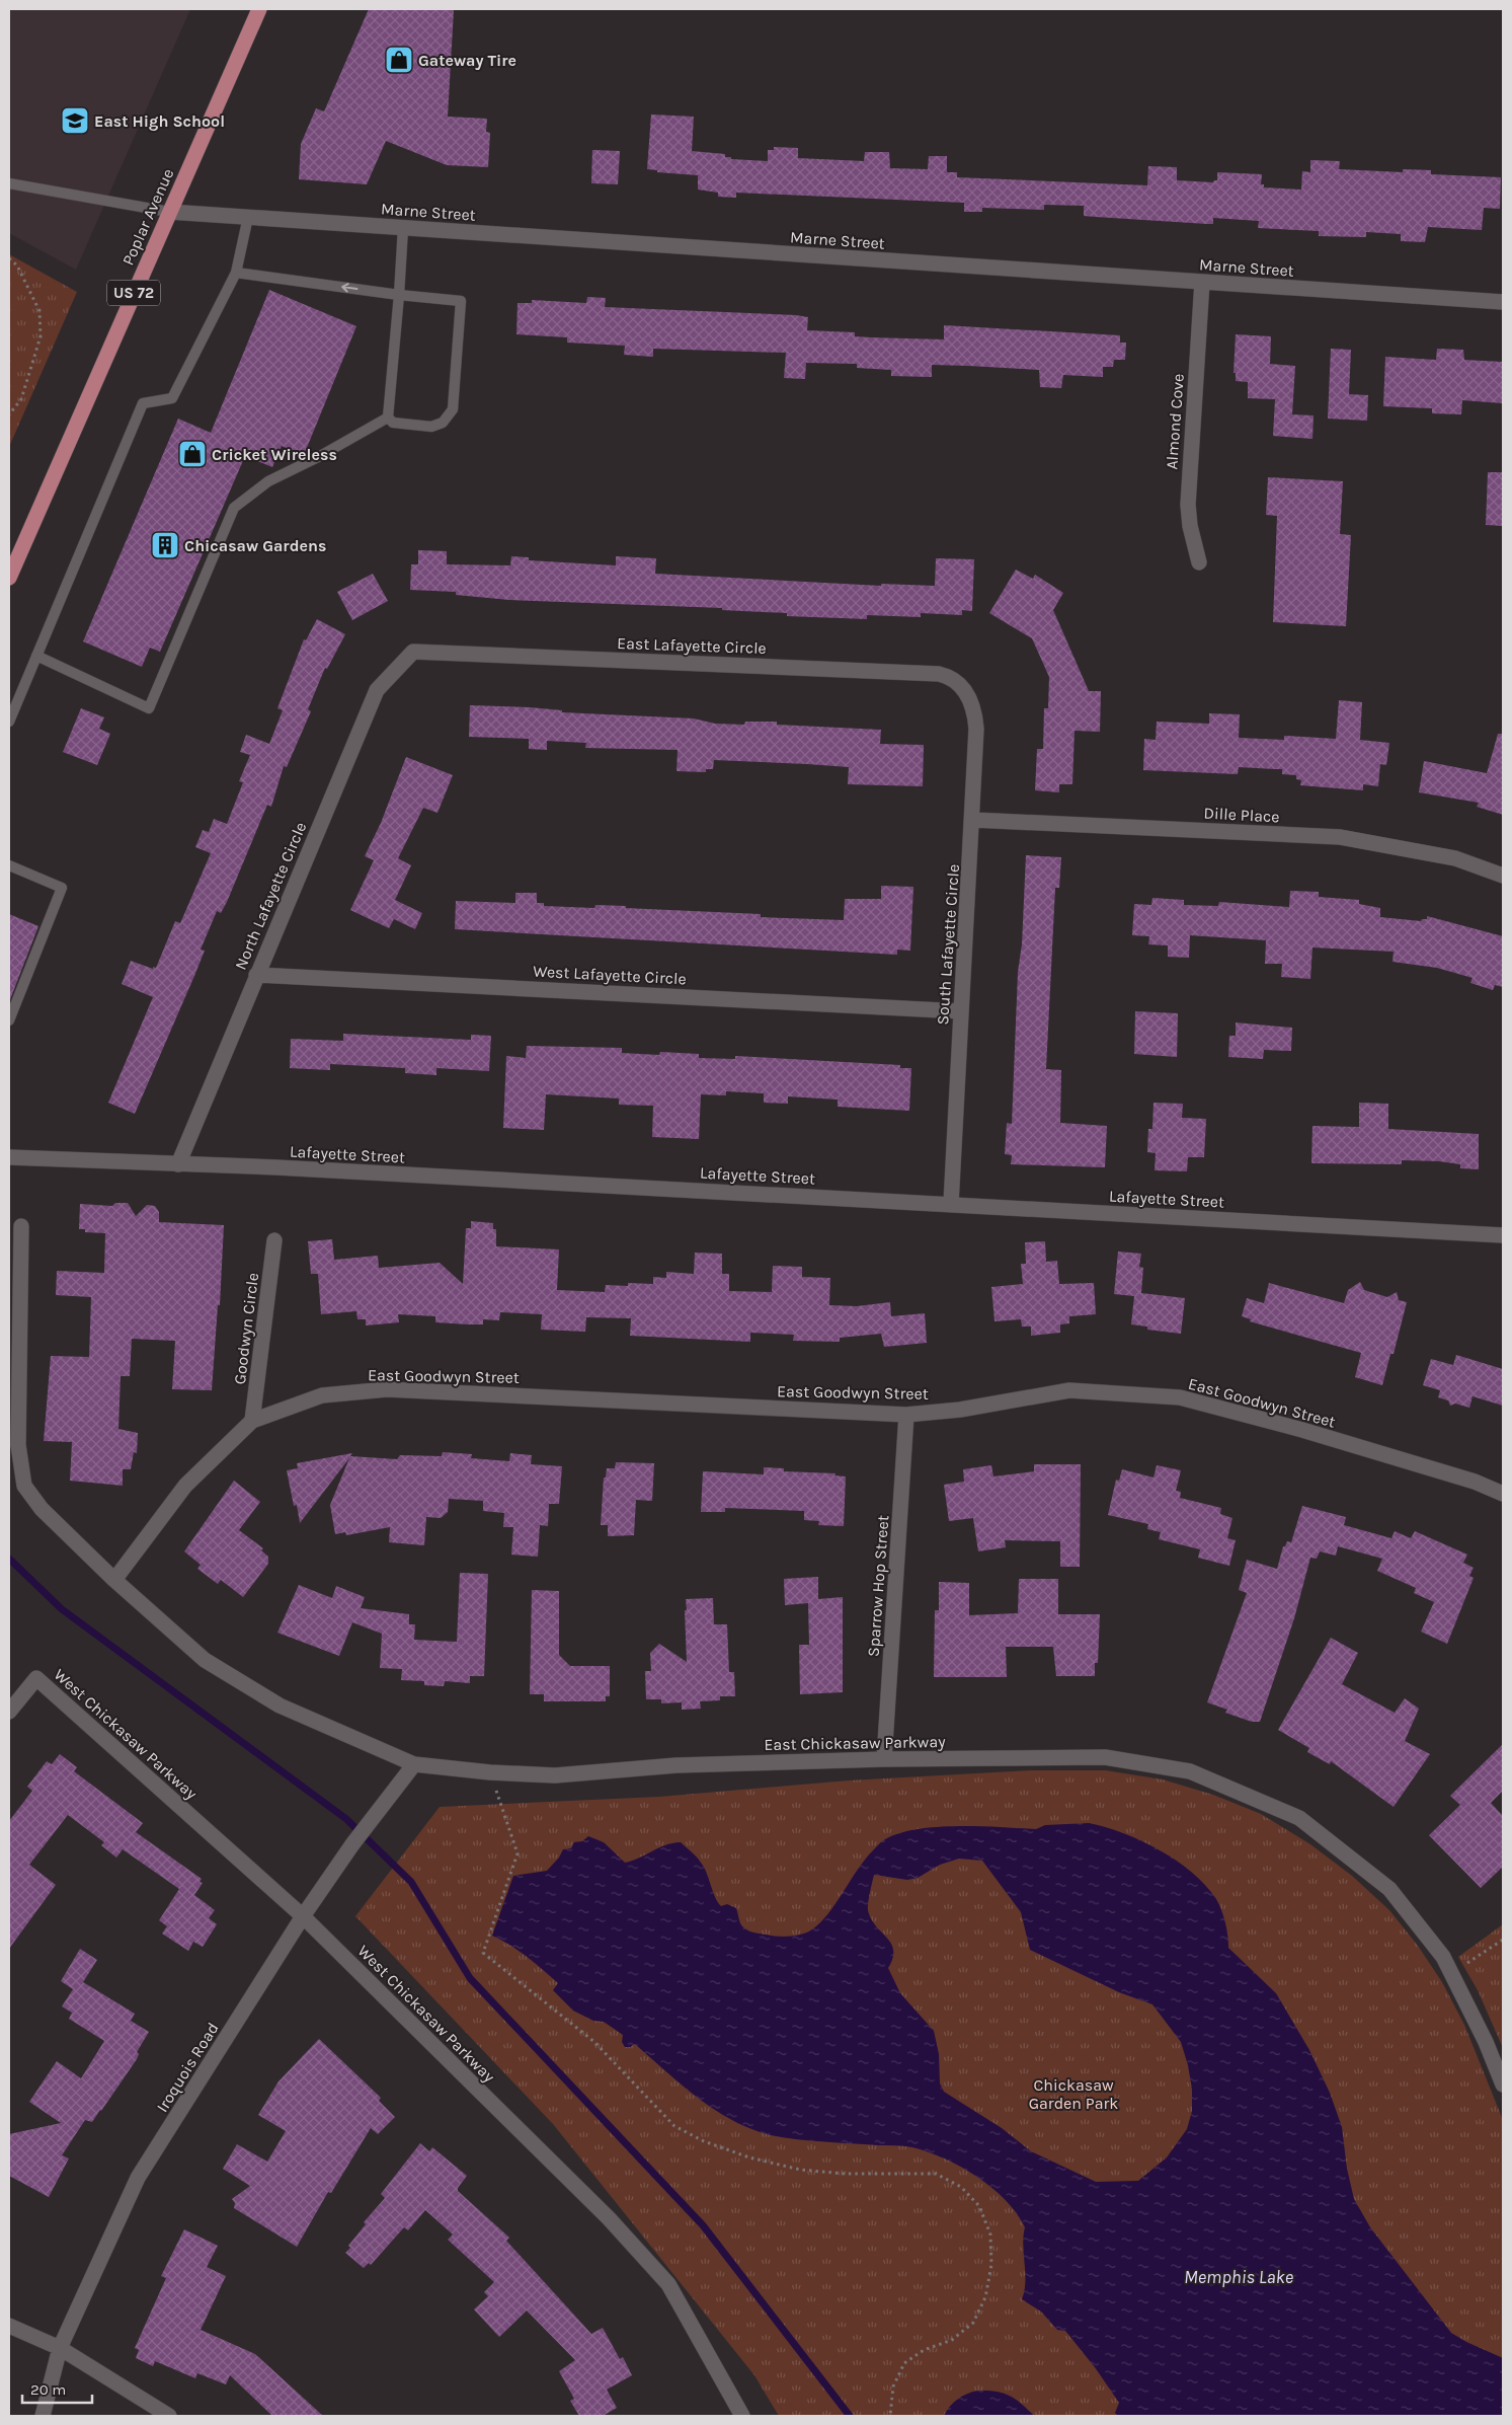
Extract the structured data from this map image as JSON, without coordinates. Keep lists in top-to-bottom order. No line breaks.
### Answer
{"streets":{"main road":["Poplar Avenue","US 72"],"street":["Marne Street","Almond Cove","East Lafayette Circle","Dille Place","North Lafayette Circle","South Lafayette Circle","West Lafayette Circle","Lafayette Street","Goodwyn Circle","East Goodwyn Street","Sparrow Hop Street","West Chickasaw Parkway","East Chickasaw Parkway","Iroquois Road"]},"crossings":[["Marne Street","Poplar Avenue"],["Marne Street","Almond Cove"],["East Lafayette Circle","North Lafayette Circle"],["East Lafayette Circle","South Lafayette Circle"],["Dille Place","South Lafayette Circle"],["North Lafayette Circle","West Lafayette Circle"],["North Lafayette Circle","Lafayette Street"],["South Lafayette Circle","West Lafayette Circle"],["South Lafayette Circle","Lafayette Street"],["Goodwyn Circle","East Goodwyn Street"],["East Goodwyn Street","Sparrow Hop Street"],["Sparrow Hop Street","East Chickasaw Parkway"],["West Chickasaw Parkway","Iroquois Road"],["East Chickasaw Parkway","Iroquois Road"]],"water":["Memphis Lake"],"parks":["Chickasaw Garden Park"],"places":{"shop":["Gateway Tire","Cricket Wireless"],"school or university":["East High School"],"building":["Chicasaw Gardens"]},"scale_bar":"20 m"}
